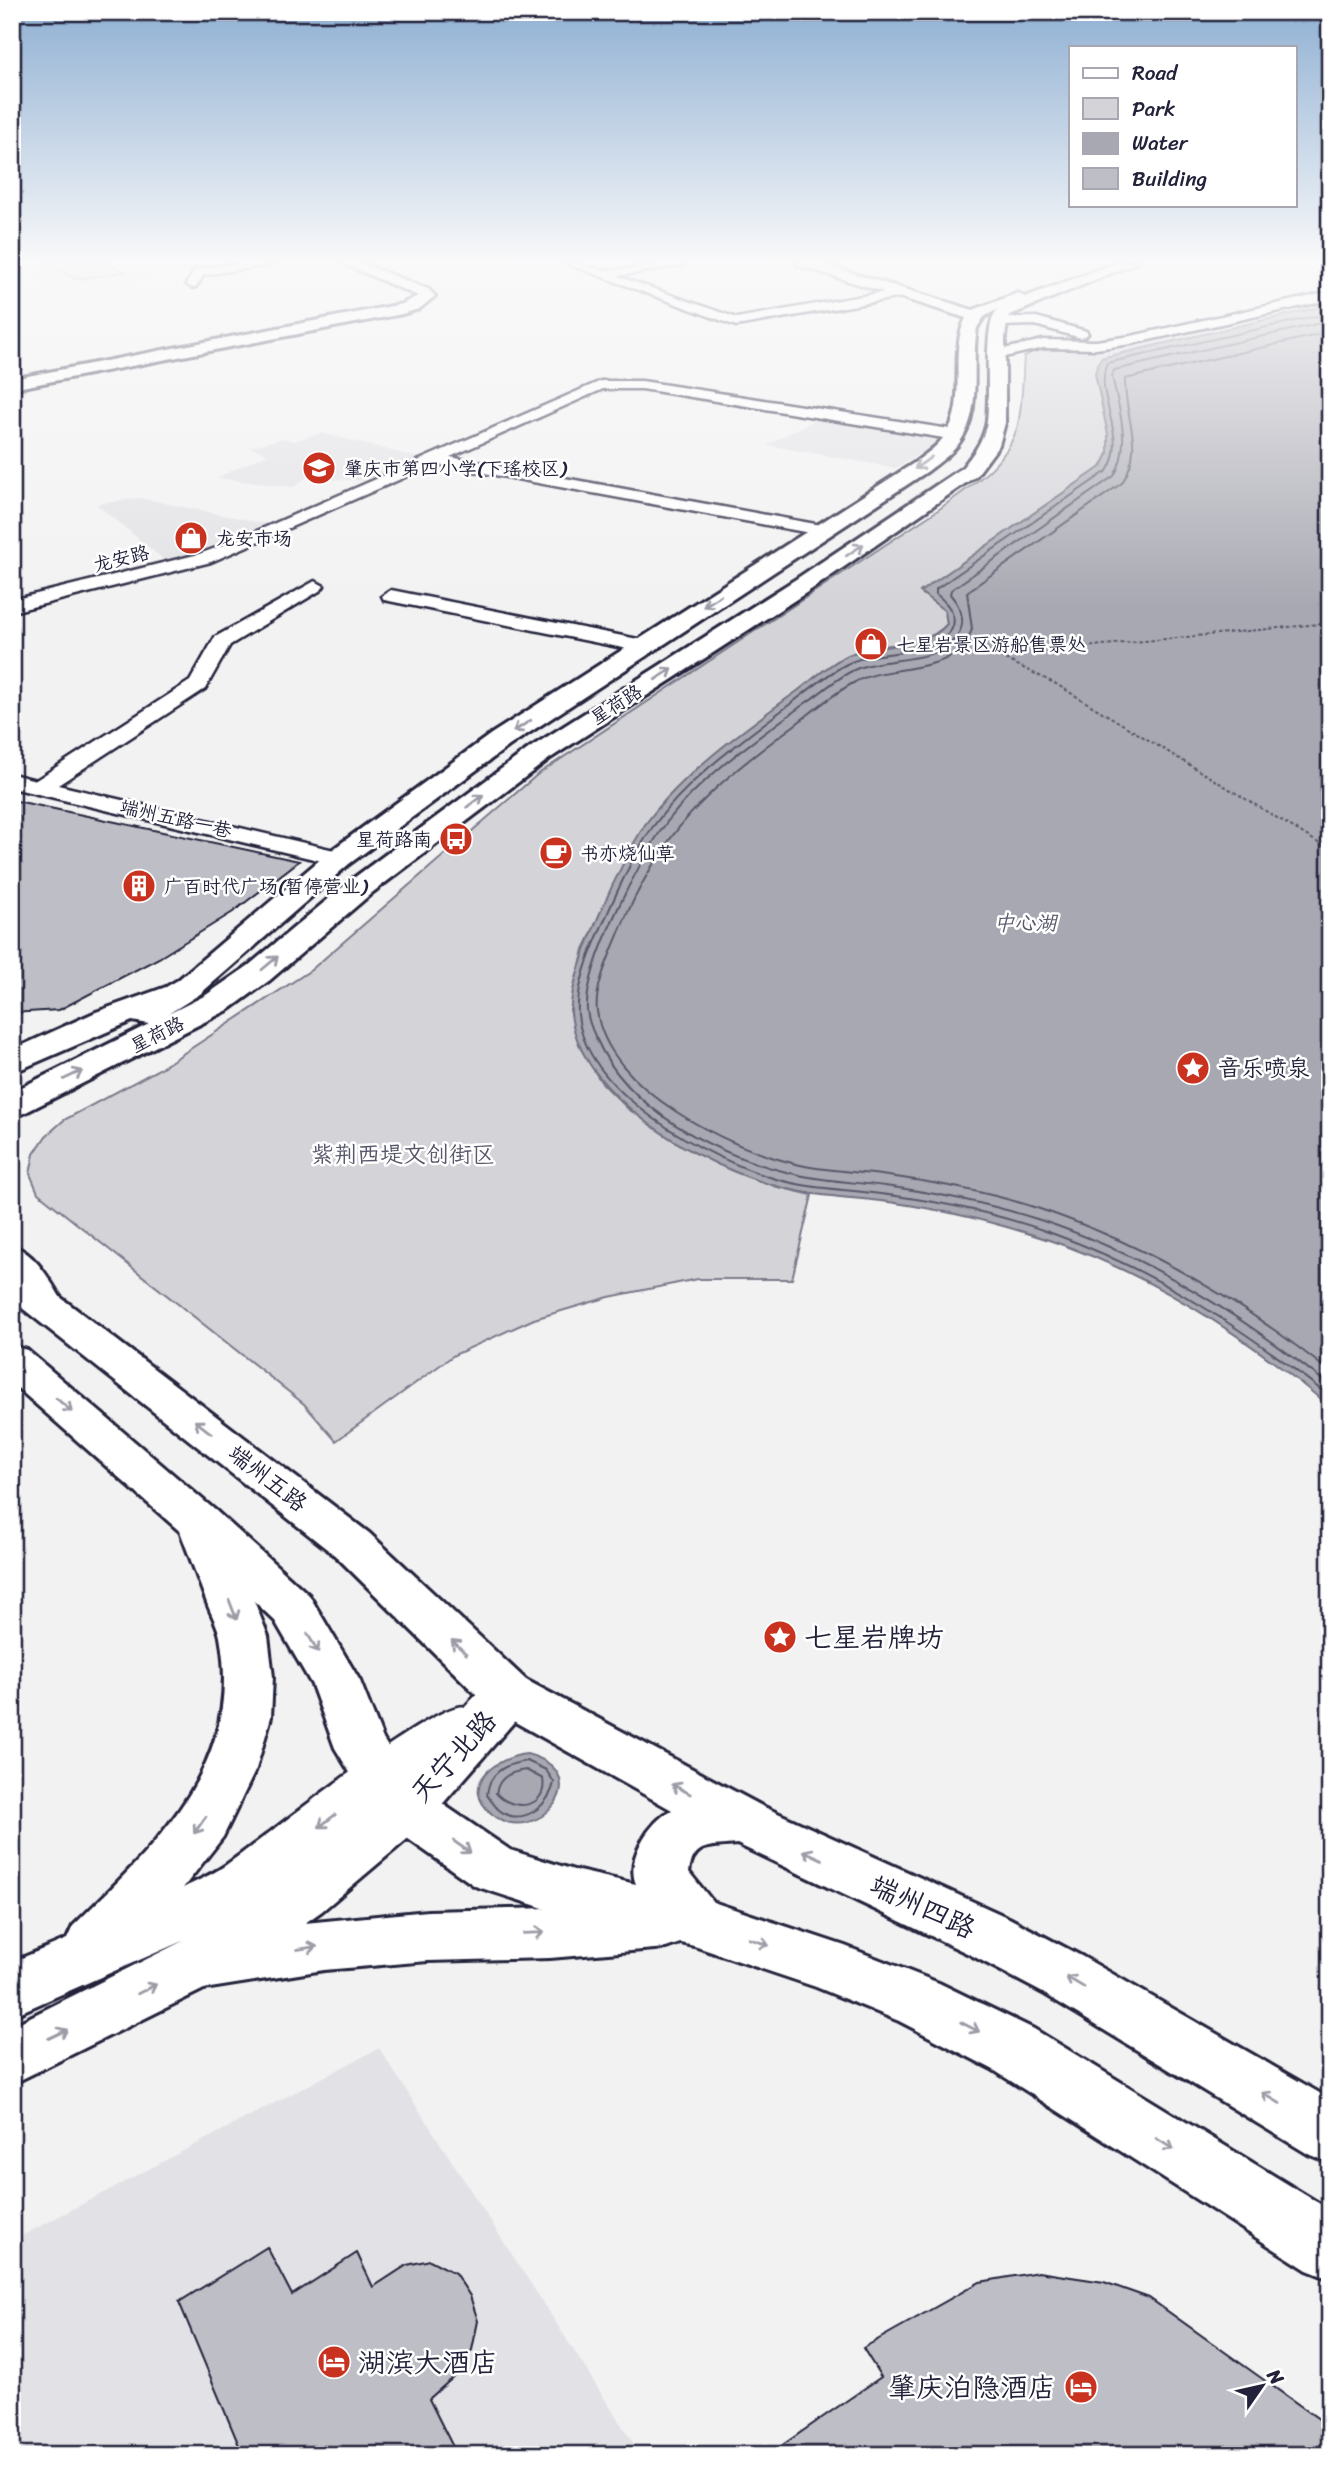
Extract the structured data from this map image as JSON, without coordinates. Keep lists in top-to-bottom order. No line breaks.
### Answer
{"streets":{"street":["龙安路","星荷路","端州五路一巷","端州五路","天宁北路","端州四路"]},"crossings":[["龙安路","星荷路"],["星荷路","端州五路一巷"],["端州五路","天宁北路"],["端州五路","端州四路"],["天宁北路","端州四路"]],"water":["中心湖"],"parks":["紫荆西堤文创街区"],"places":{"school or university":["肇庆市第四小学(下瑶校区)"],"shop":["龙安市场","七星岩景区游船售票处"],"bus stop":["星荷路南"],"cafe":["书亦烧仙草"],"building":["广百时代广场(暂停营业)"],"place":["音乐喷泉","七星岩牌坊"],"hotel":["湖滨大酒店","肇庆泊隐酒店"]},"legend":["Road","Park","Water","Building"],"north":"top right"}
